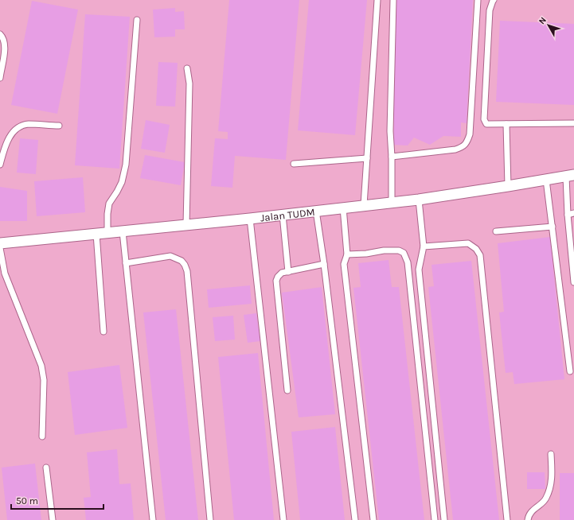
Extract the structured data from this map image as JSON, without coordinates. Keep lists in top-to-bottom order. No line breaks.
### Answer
{"streets":{"street":["Jalan TUDM"]},"scale_bar":"50 m","north":"top left"}
